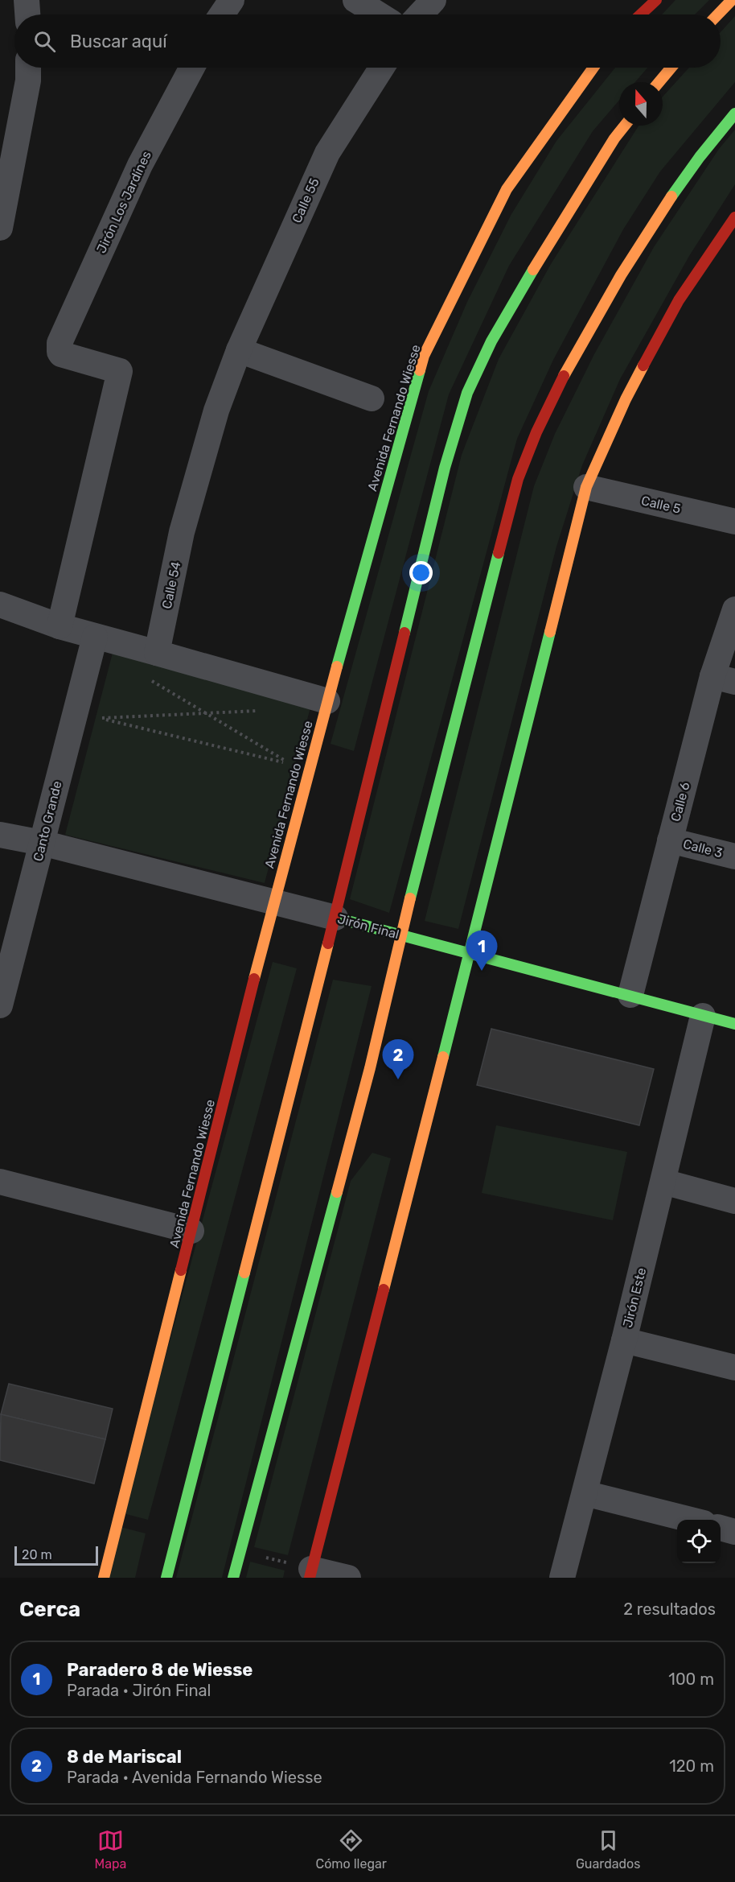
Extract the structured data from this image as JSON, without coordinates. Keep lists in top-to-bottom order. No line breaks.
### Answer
{"streets":{"main road":["Avenida Fernando Wiesse","Jirón Final"],"street":["Calle 55","Jirón Los Jardínes","Calle 5","Calle 54","Calle 6","Canto Grande","Calle 3","Jirón Este"]},"crossings":[["Calle 55","Calle 54"],["Avenida Fernando Wiesse","Jirón Final"],["Calle 6","Calle 3"],["Calle 6","Jirón Final"],["Canto Grande","Jirón Final"],["Jirón Final","Jirón Este"]],"scale_bar":"20 m","north":"top","page":{"search":"Buscar aquí","pins":["1","2"],"scale":"20 m","heading":["Cerca","2 resultados"],"list":[{"mark":"1","name":"Paradero 8 de Wiesse","note":"Parada · Jirón Final","value":"100 m"},{"mark":"2","name":"8 de Mariscal","note":"Parada · Avenida Fernando Wiesse","value":"120 m"}],"nav":["Mapa","Cómo llegar","Guardados"]}}
